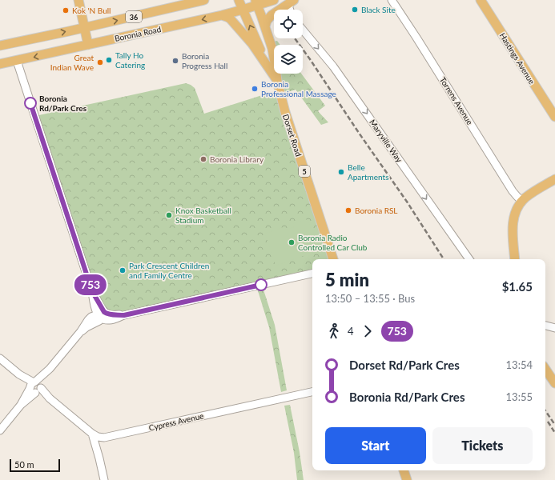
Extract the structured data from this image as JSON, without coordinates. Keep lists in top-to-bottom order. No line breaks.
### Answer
{"streets":{"main road":["36","Boronia Road","Hastings Avenue","Dorset Road","5"],"street":["Torrens Avenue","Maryville Way","Cypress Avenue"]},"crossings":[["Boronia Road","Dorset Road"]],"one_way":["Maryville Way"],"places":["Black Site","Kok 'N Bull","Tally Ho Catering","Boronia Progress Hall","Great Indian Wave","Boronia Professional Massage","Boronia Rd/Park Cres","Boronia Library","Belle Apartments","Boronia RSL","Knox Basketball Stadium","Boronia Radio Controlled Car Club","Park Crescent Children and Family Centre"],"lines":["bus line 753"],"scale_bar":"50 m","page":{"on_map":"753","heading":["5 min","13:50 – 13:55 · Bus","$1.65"],"legs":["4","753"],"list":[{"name":"Dorset Rd/Park Cres","value":"13:54"},{"name":"Boronia Rd/Park Cres","value":"13:55"}],"buttons":["Start","Tickets"],"scale":"50 m"}}
